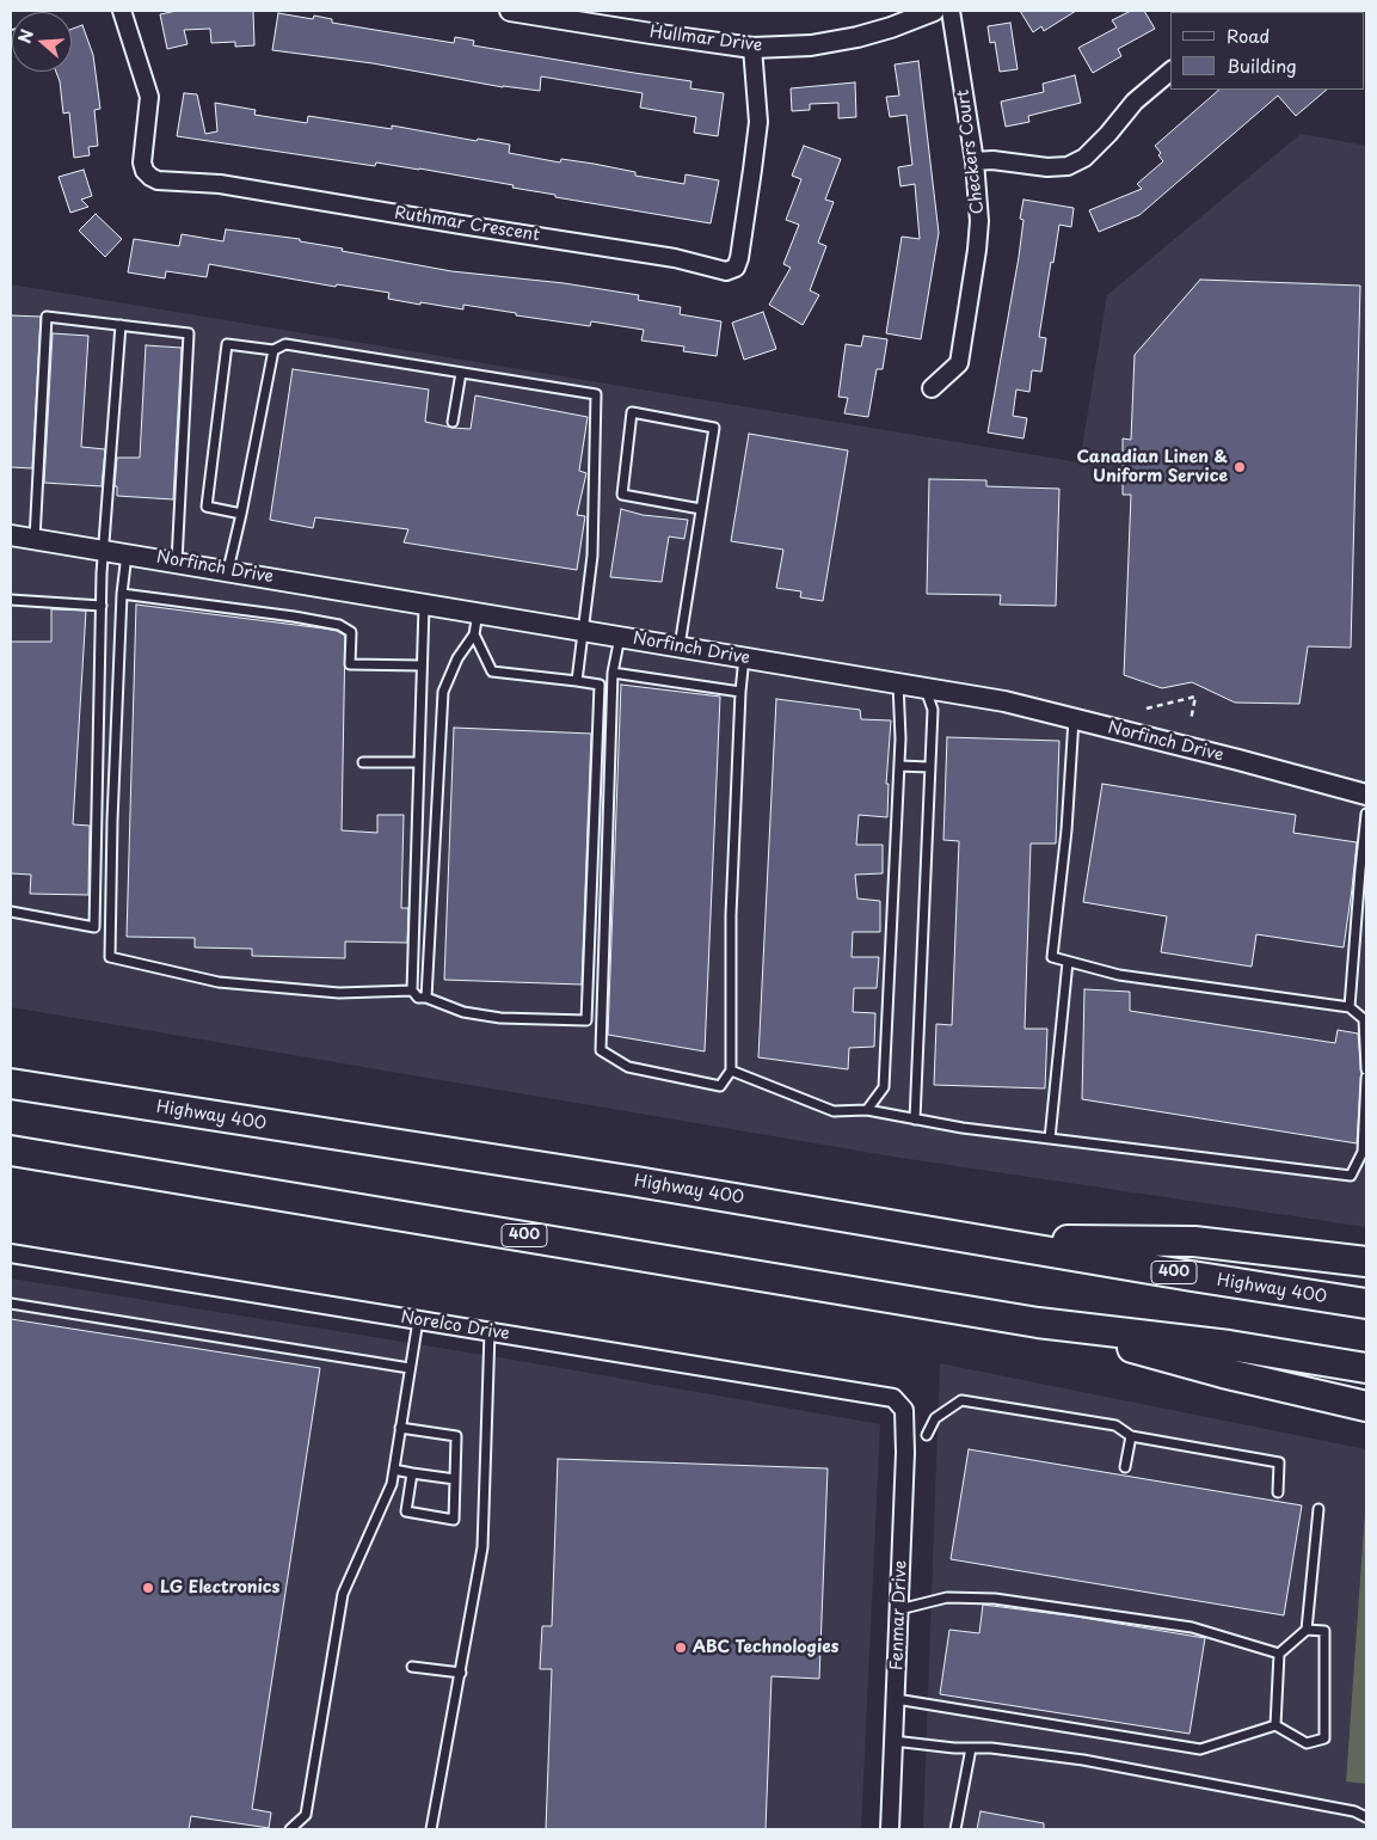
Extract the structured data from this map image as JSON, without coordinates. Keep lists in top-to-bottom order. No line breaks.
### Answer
{"streets":{"highway":["Highway 400","400"],"street":["Hullmar Drive","Checkers Court","Ruthmar Crescent","Norfinch Drive","Norelco Drive","Fenmar Drive"]},"crossings":[["Hullmar Drive","Ruthmar Crescent"],["Norelco Drive","Fenmar Drive"]],"places":["Canadian Linen & Uniform Service","LG Electronics","ABC Technologies"],"legend":["Road","Building"],"north":"left"}
